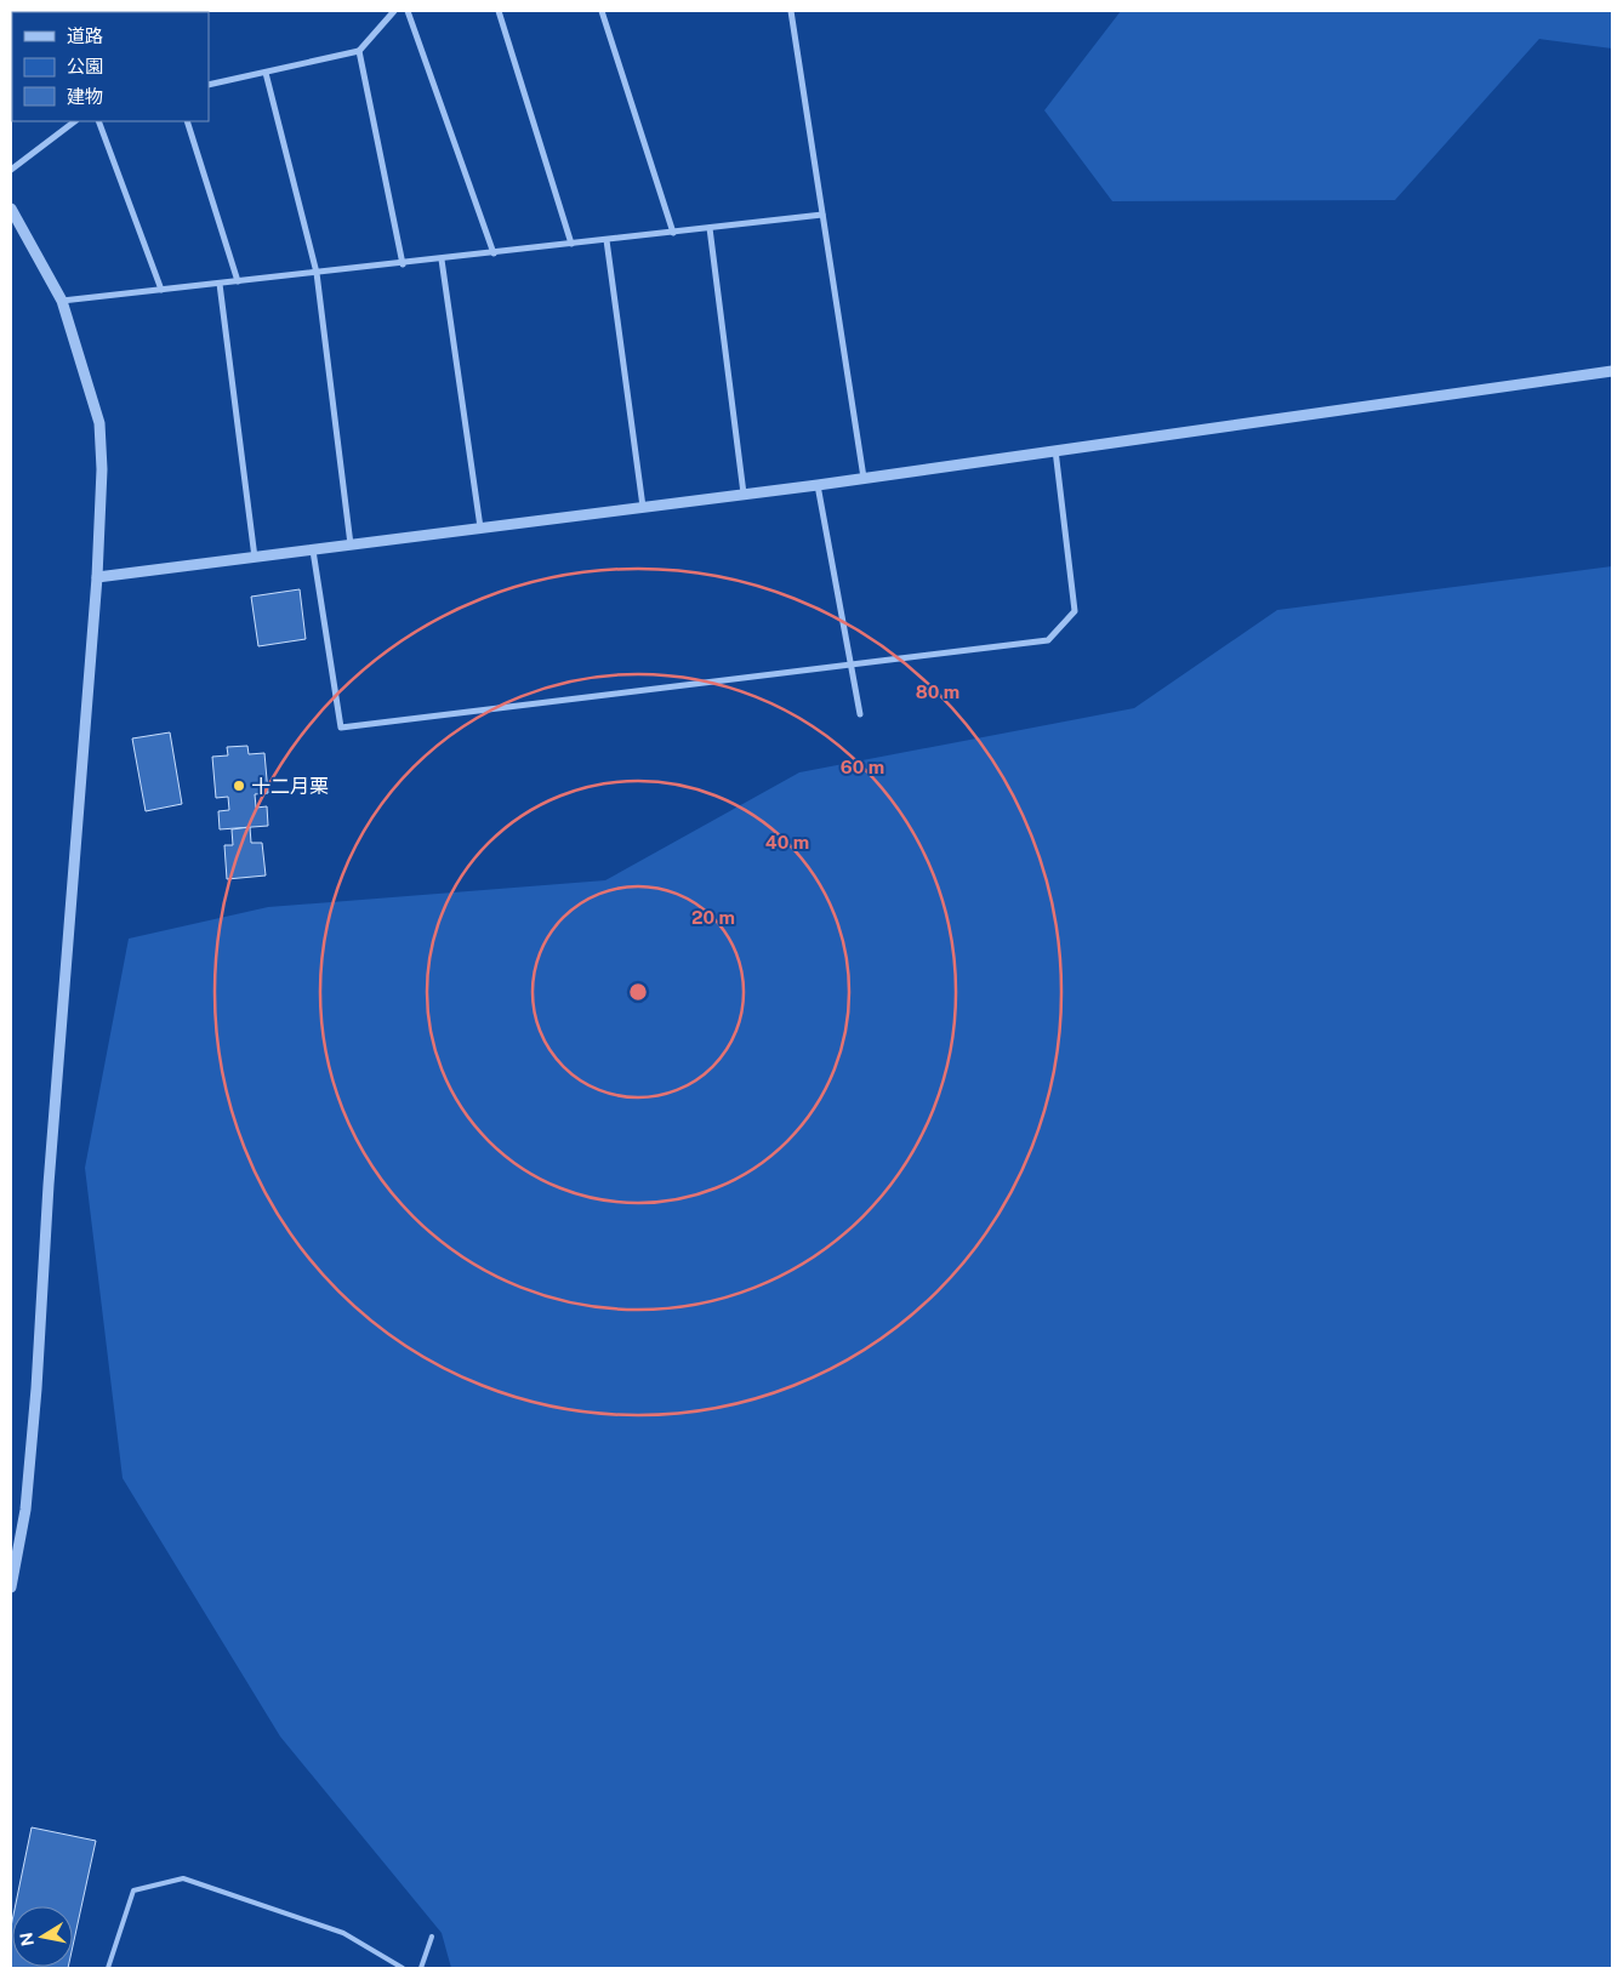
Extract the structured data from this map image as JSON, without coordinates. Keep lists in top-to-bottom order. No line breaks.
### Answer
{"places":["十二月栗"],"legend":["道路","公園","建物"],"north":"left","rings":["80 m","60 m","40 m","20 m"]}
